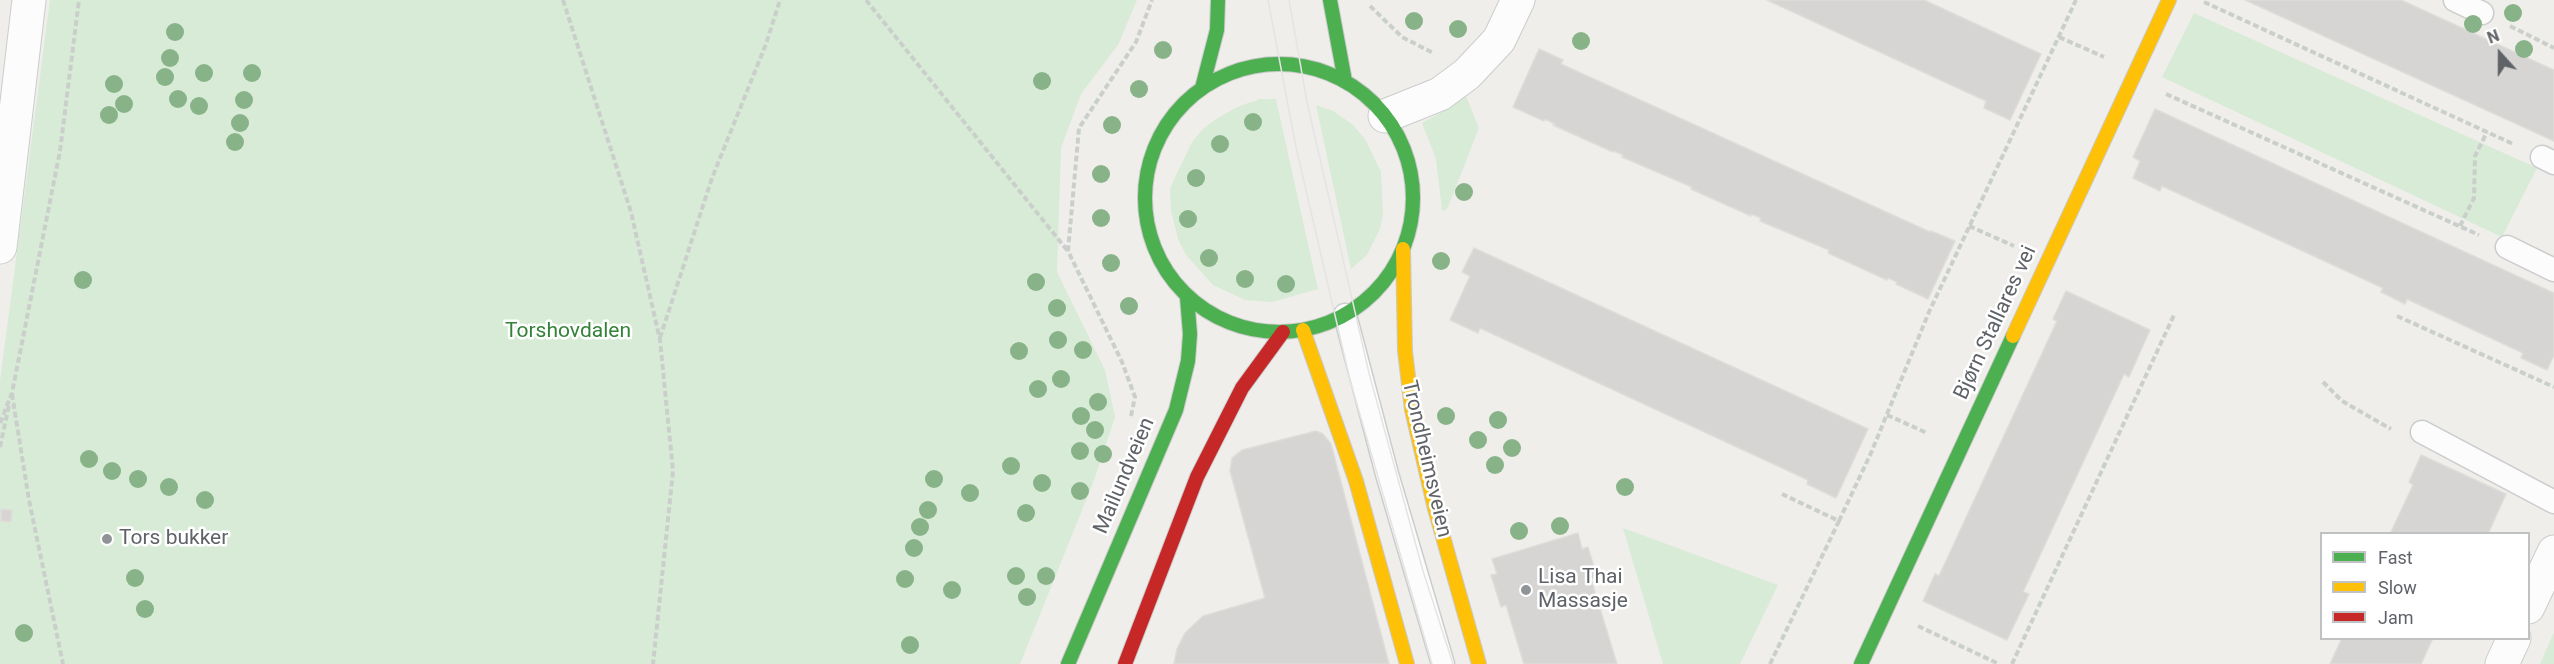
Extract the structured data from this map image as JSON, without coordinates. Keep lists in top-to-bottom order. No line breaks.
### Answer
{"streets":{"main road":["Bjørn Stallares vei","Trondheimsveien","Mailundveien"]},"parks":["Torshovdalen"],"places":["Tors bukker","Lisa Thai Massasje"],"legend":["Fast","Slow","Jam"],"north":"top"}
